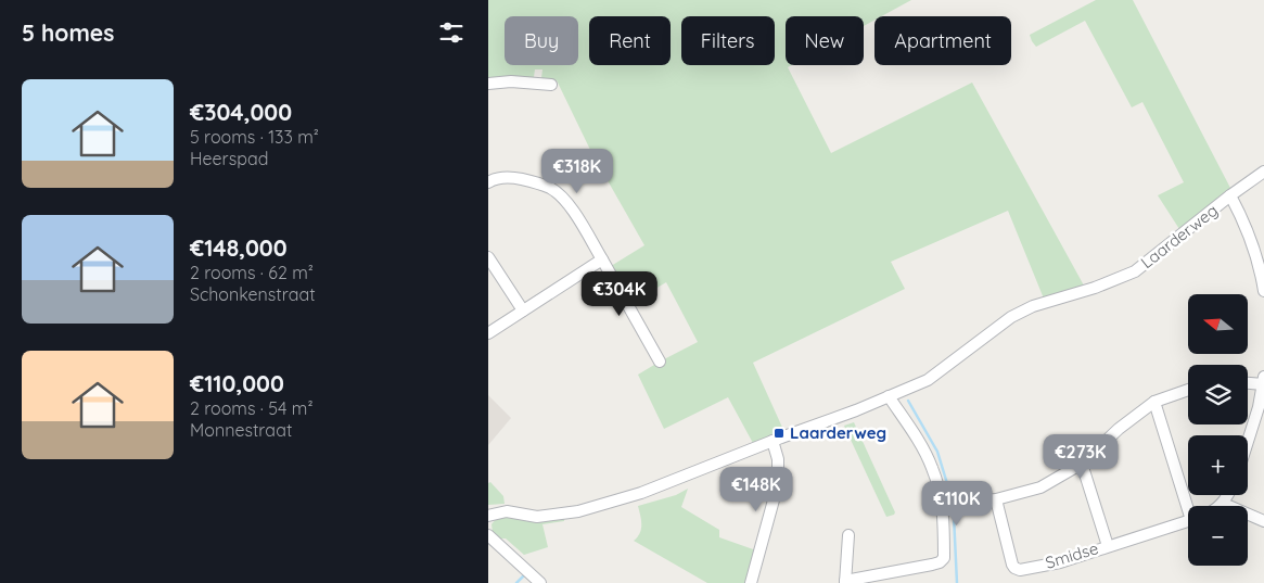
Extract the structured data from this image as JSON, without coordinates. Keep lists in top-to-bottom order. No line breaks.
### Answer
{"streets":{"street":["Laarderweg","Smidse"]},"places":{"transit":["Laarderweg"]},"north":"left","page":{"heading":"5 homes","chip":["Buy","Rent","Filters","New","Apartment"],"list":[{"name":"€304,000","note":"5 rooms · 133 m² · Heerspad"},{"name":"€148,000","note":"2 rooms · 62 m² · Schonkenstraat"},{"name":"€110,000","note":"2 rooms · 54 m² · Monnestraat"}],"price":["€318K","€304K","€273K","€148K","€110K"],"map_buttons":["+","−"]}}
